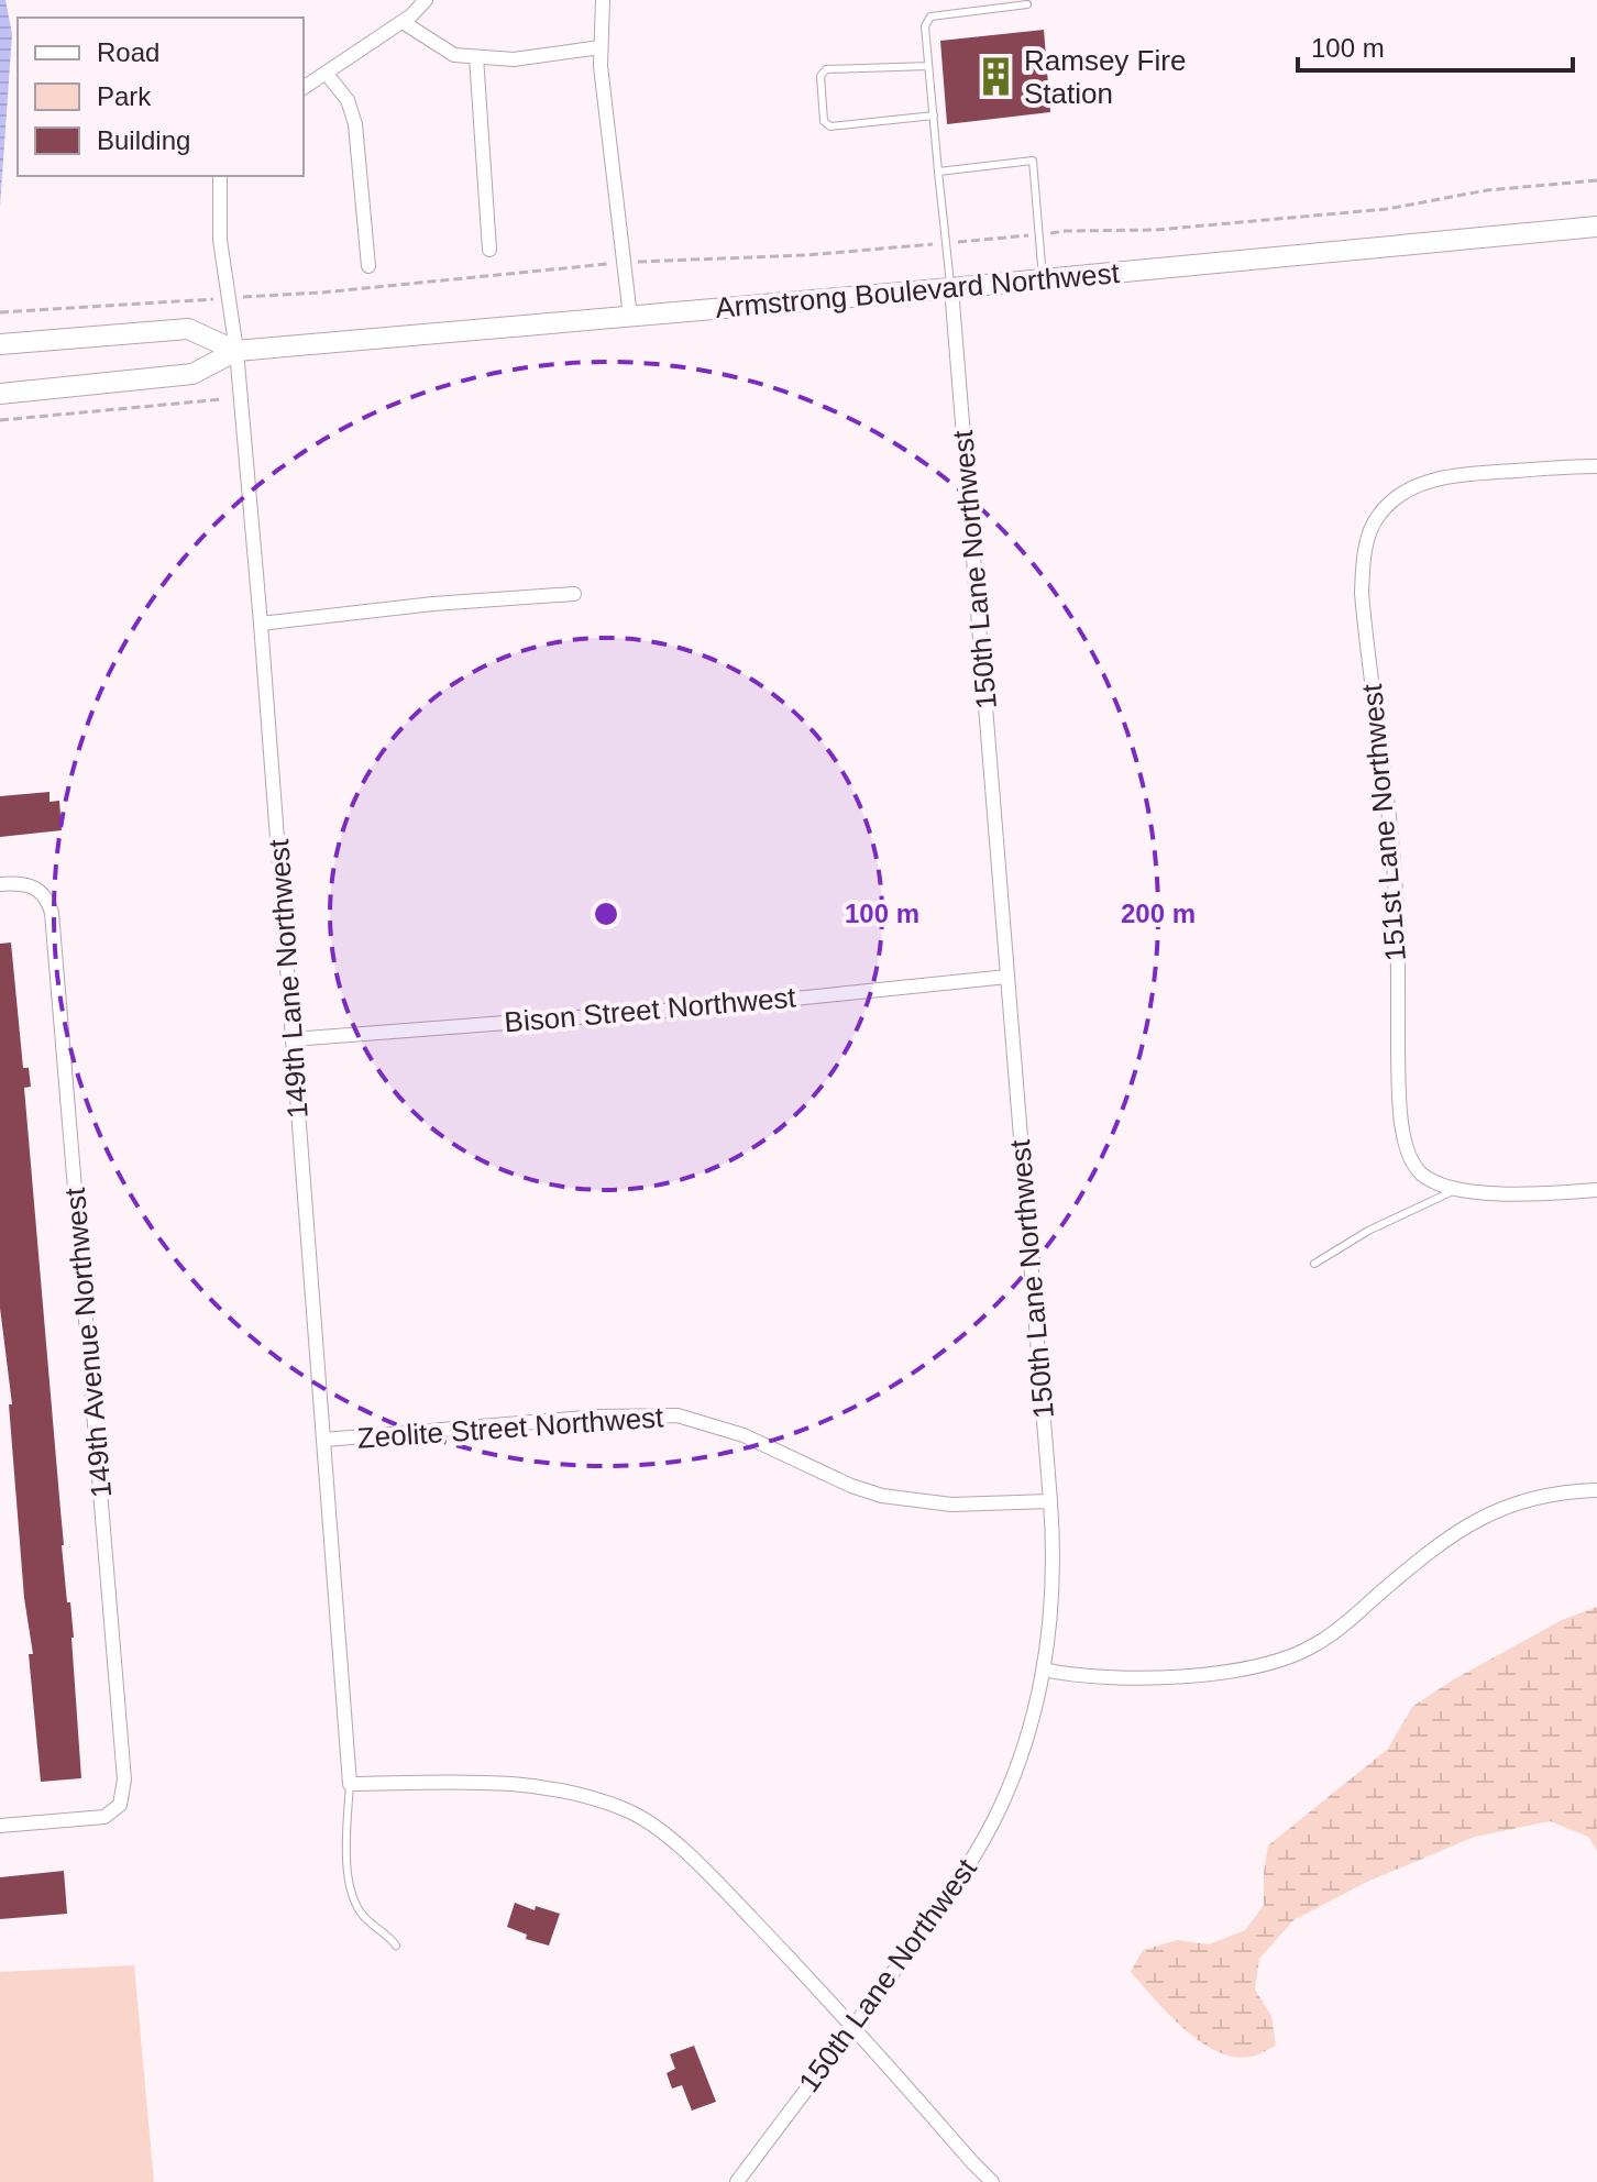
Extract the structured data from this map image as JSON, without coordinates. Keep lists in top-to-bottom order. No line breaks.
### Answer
{"streets":{"main road":["Armstrong Boulevard Northwest"],"street":["150th Lane Northwest","151st Lane Northwest","149th Lane Northwest","Bison Street Northwest","149th Avenue Northwest","Zeolite Street Northwest"]},"crossings":[["Armstrong Boulevard Northwest","150th Lane Northwest"],["Armstrong Boulevard Northwest","149th Lane Northwest"],["150th Lane Northwest","Bison Street Northwest"],["150th Lane Northwest","Zeolite Street Northwest"],["149th Lane Northwest","Bison Street Northwest"],["149th Lane Northwest","Zeolite Street Northwest"]],"places":{"building":["Ramsey Fire Station"]},"legend":["Road","Park","Building"],"scale_bar":"100 m","rings":["100 m","200 m"]}
